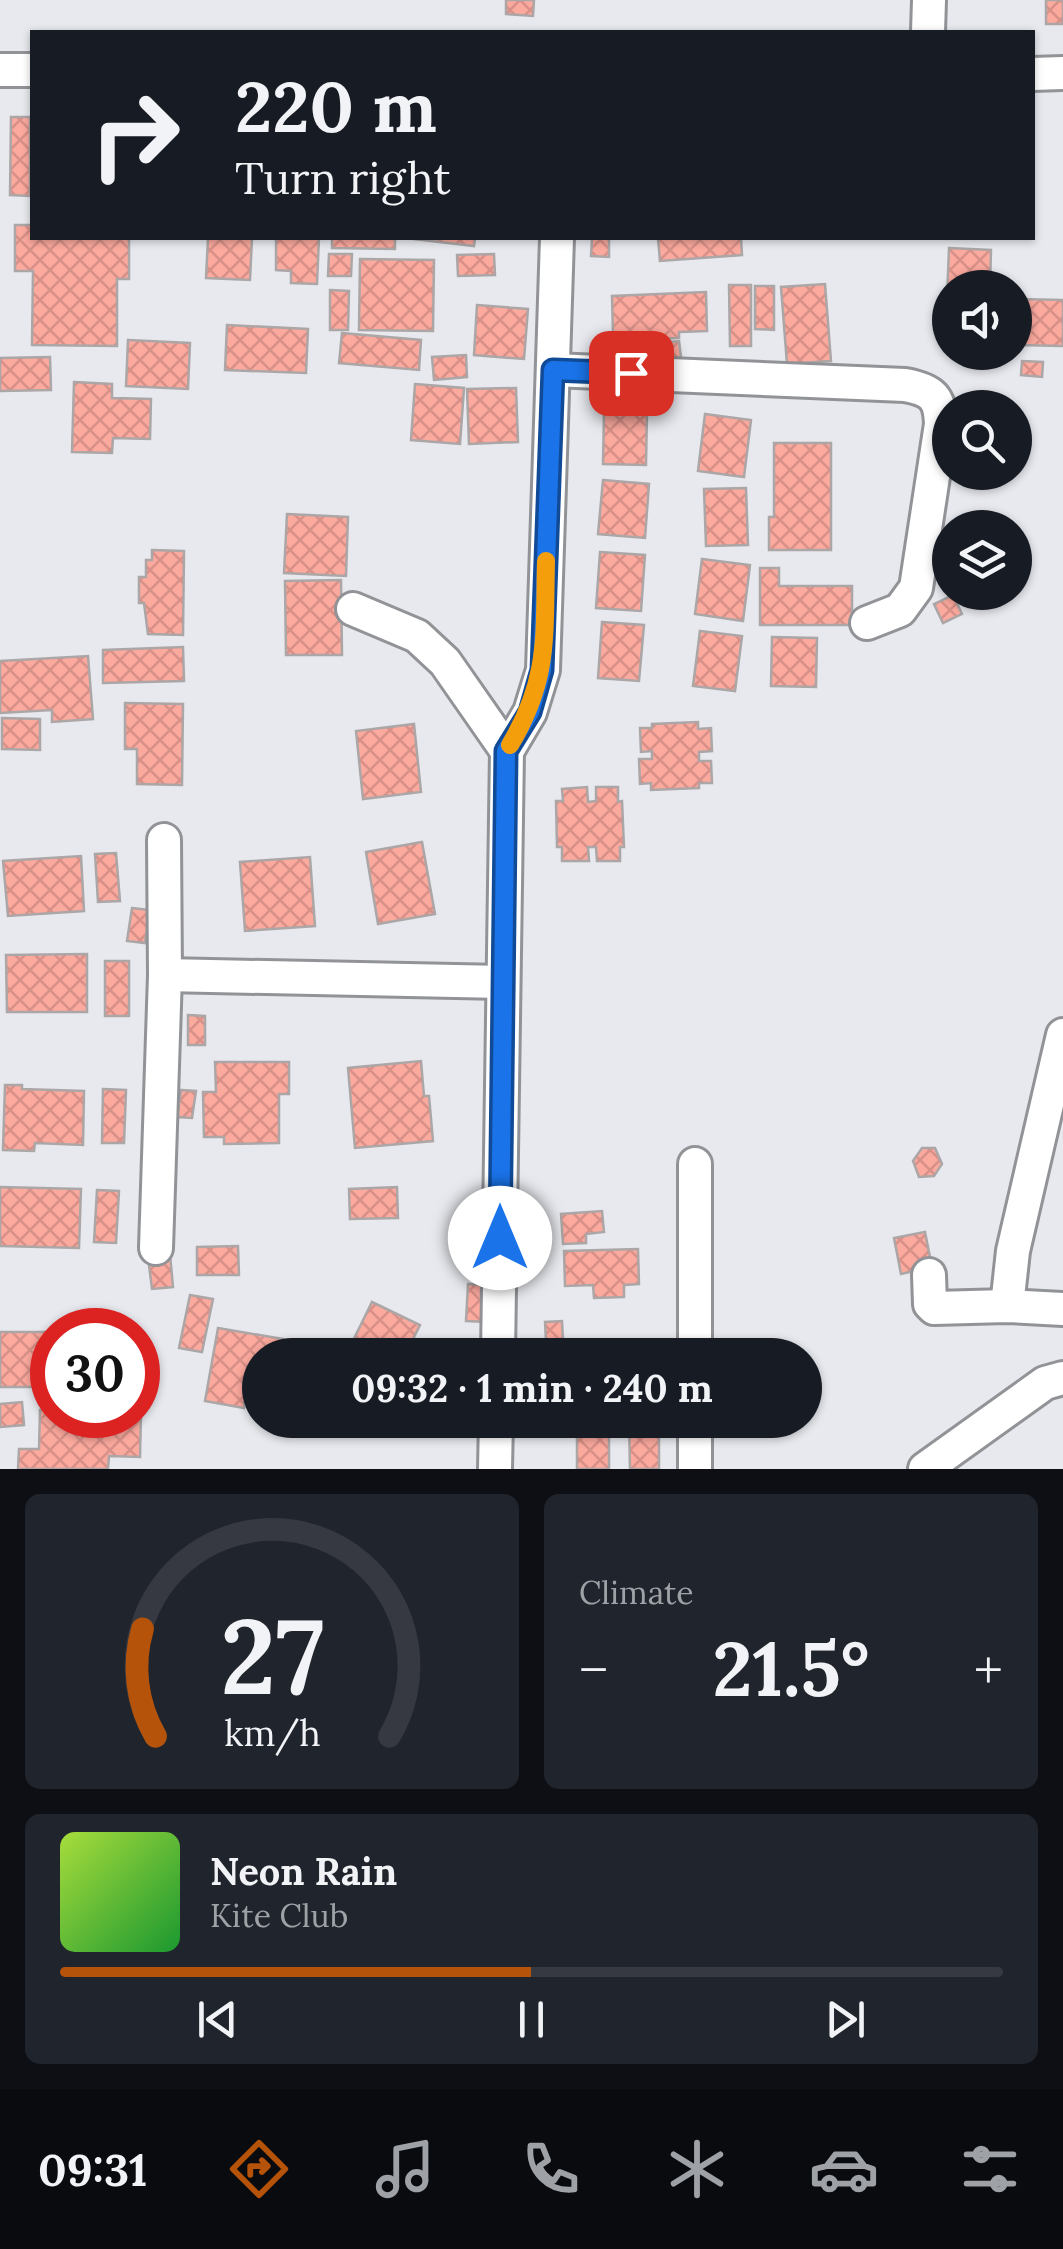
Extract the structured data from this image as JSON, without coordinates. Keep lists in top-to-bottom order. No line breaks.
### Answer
{"page":{"turn":["220 m","Turn right"],"limit":"30","trip":"09:32 · 1 min · 240 m","tile":"Climate","heat":["−","21.5°","+"],"song":["Neon Rain","Kite Club"],"tabs":"09:31","gauge":["27","km/h"]}}
